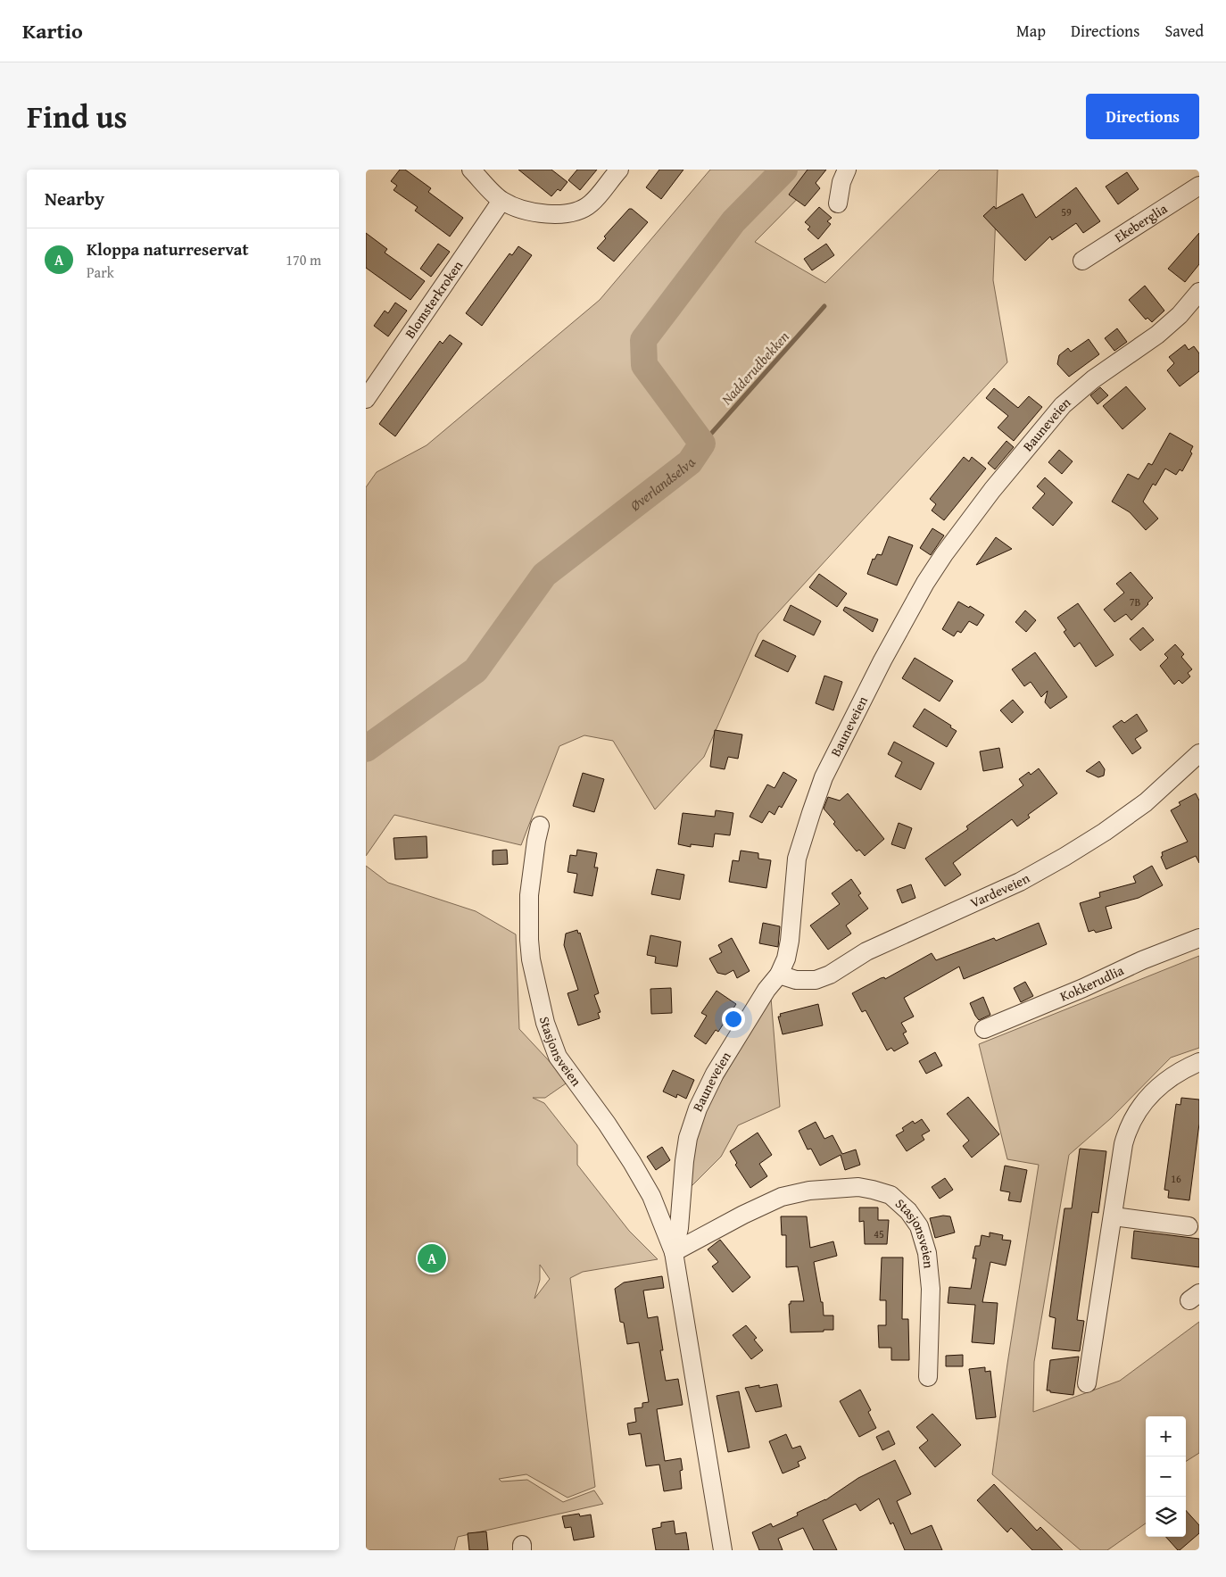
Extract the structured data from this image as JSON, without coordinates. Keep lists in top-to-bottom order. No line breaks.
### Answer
{"streets":{"street":["Ekeberglia","Blomsterkroken","Bauneveien","Vardeveien","Kokkerudlia","Stasjonsveien"]},"crossings":[["Bauneveien","Vardeveien"],["Bauneveien","Stasjonsveien"]],"water":["Nadderudbekken","Øverlandselva"],"house_numbers":["59","7B","16","45"],"page":{"header":"Kartio","nav":["Map","Directions","Saved"],"title":"Find us","buttons":"Directions","heading":"Nearby","list":[{"mark":"A","name":"Kloppa naturreservat","note":"Park","value":"170 m"}],"pins":"A","map_buttons":["+","−"]}}
